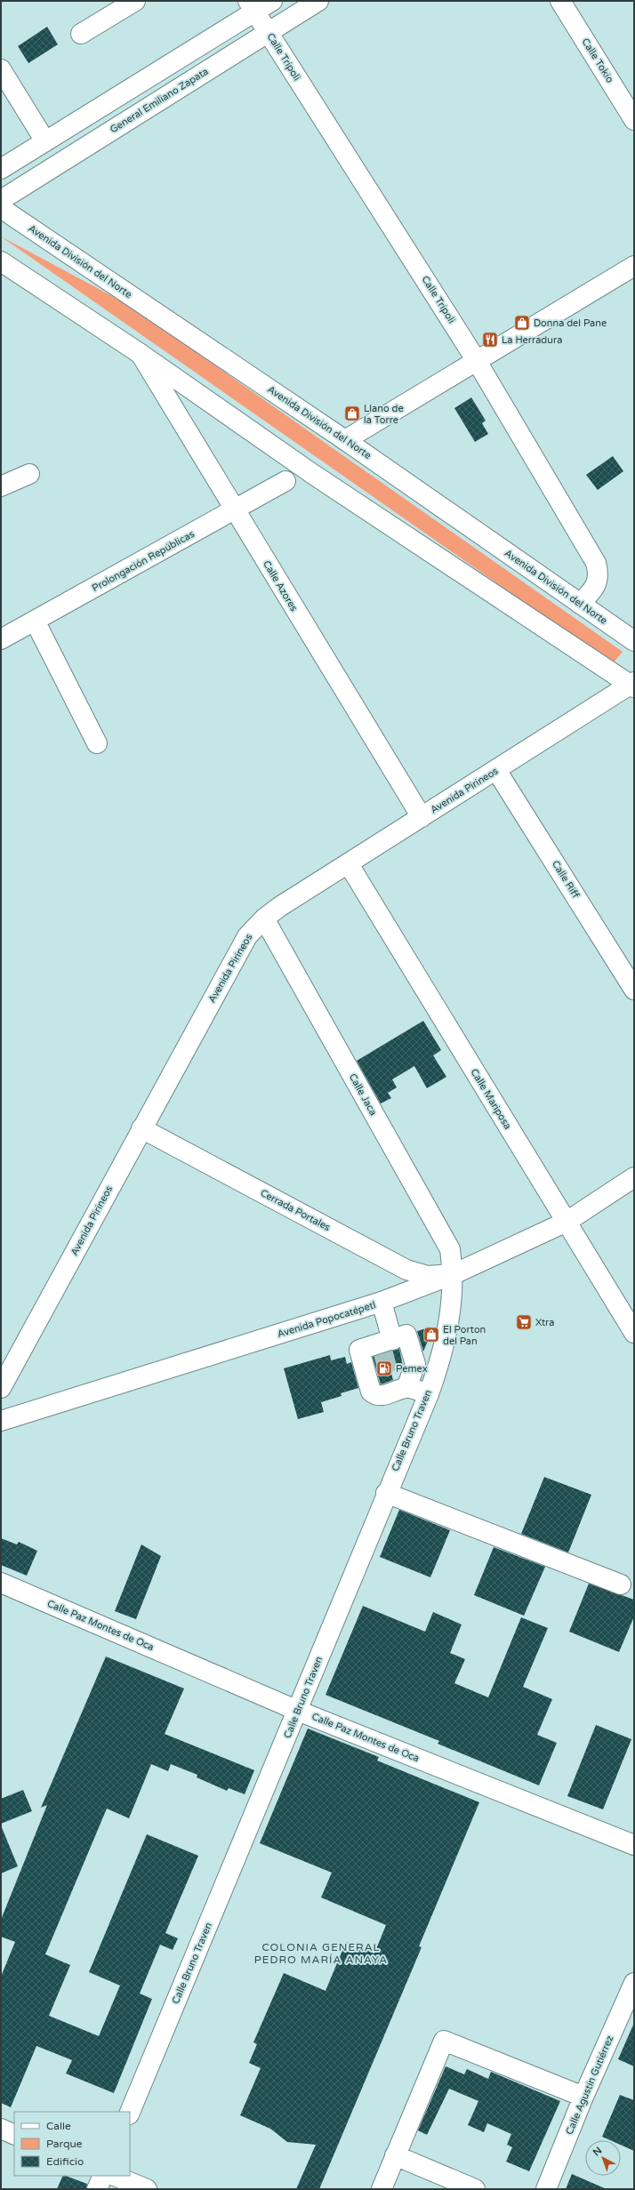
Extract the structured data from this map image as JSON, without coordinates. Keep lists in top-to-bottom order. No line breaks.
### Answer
{"streets":{"street":["Calle Trípoli","Calle Tokio","General Emiliano Zapata","Avenida División del Norte","Prolongación Repúblicas","Calle Azores","Avenida Pirineos","Calle Riff","Calle Jaca","Calle Mariposa","Cerrada Portales","Avenida Popocatépetl","Calle Bruno Traven","Calle Paz Montes de Oca","Calle Agustín Gutiérrez"]},"crossings":[["Calle Trípoli","General Emiliano Zapata"],["Calle Trípoli","Avenida División del Norte"],["Prolongación Repúblicas","Calle Azores"],["Calle Azores","Avenida Pirineos"],["Avenida Pirineos","Calle Riff"],["Avenida Pirineos","Calle Jaca"],["Avenida Pirineos","Calle Mariposa"],["Avenida Pirineos","Cerrada Portales"],["Calle Jaca","Cerrada Portales"],["Calle Jaca","Avenida Popocatépetl"],["Calle Jaca","Calle Bruno Traven"],["Calle Mariposa","Avenida Popocatépetl"],["Cerrada Portales","Avenida Popocatépetl"],["Cerrada Portales","Calle Bruno Traven"],["Avenida Popocatépetl","Calle Bruno Traven"],["Calle Bruno Traven","Calle Paz Montes de Oca"]],"districts":["COLONIA GENERAL PEDRO MARÍA ANAYA"],"places":{"shop":["Donna del Pane","Llano de la Torre","El Porton del Pan"],"restaurant":["La Herradura"],"supermarket":["Xtra"],"fuel station":["Pemex"]},"legend":["Calle","Parque","Edificio"],"north":"top left"}
